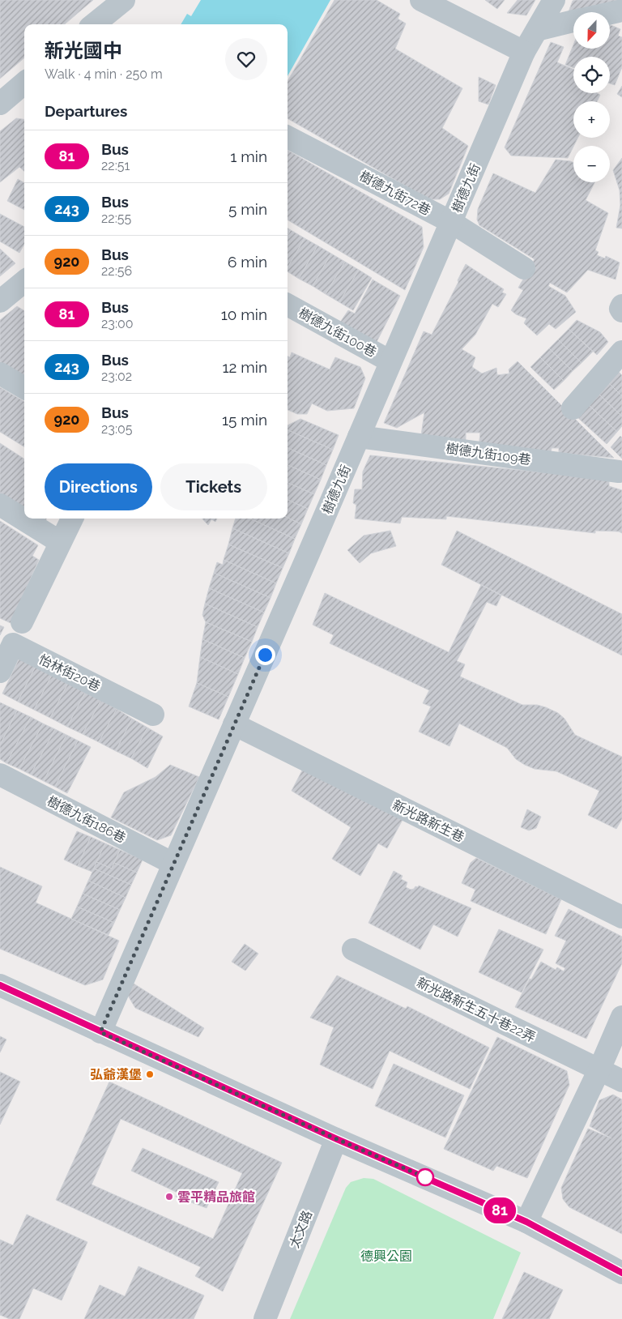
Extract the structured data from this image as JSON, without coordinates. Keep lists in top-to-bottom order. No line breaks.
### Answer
{"streets":{"street":["樹德九街","樹德九街72巷","樹德九街100巷","樹德九街109巷","怡林街20巷","樹德九街186巷","新光路新生巷","新光路新生五十巷22弄","太文路"]},"crossings":[["樹德九街","樹德九街72巷"],["樹德九街","樹德九街100巷"],["樹德九街","樹德九街109巷"],["樹德九街","樹德九街186巷"],["樹德九街","新光路新生巷"]],"parks":["德興公園"],"places":["弘爺漢堡","雲平精品旅館"],"lines":["bus line 81"],"north":"bottom","page":{"on_map":"81","map_buttons":["+","−"],"heading":[["新光國中","Walk · 4 min · 250 m"],"Departures"],"list":[{"mark":"81","name":"Bus","note":"22:51","value":"1 min"},{"mark":"243","name":"Bus","note":"22:55","value":"5 min"},{"mark":"920","name":"Bus","note":"22:56","value":"6 min"},{"mark":"81","name":"Bus","note":"23:00","value":"10 min"},{"mark":"243","name":"Bus","note":"23:02","value":"12 min"},{"mark":"920","name":"Bus","note":"23:05","value":"15 min"}],"buttons":["Directions","Tickets"]}}
